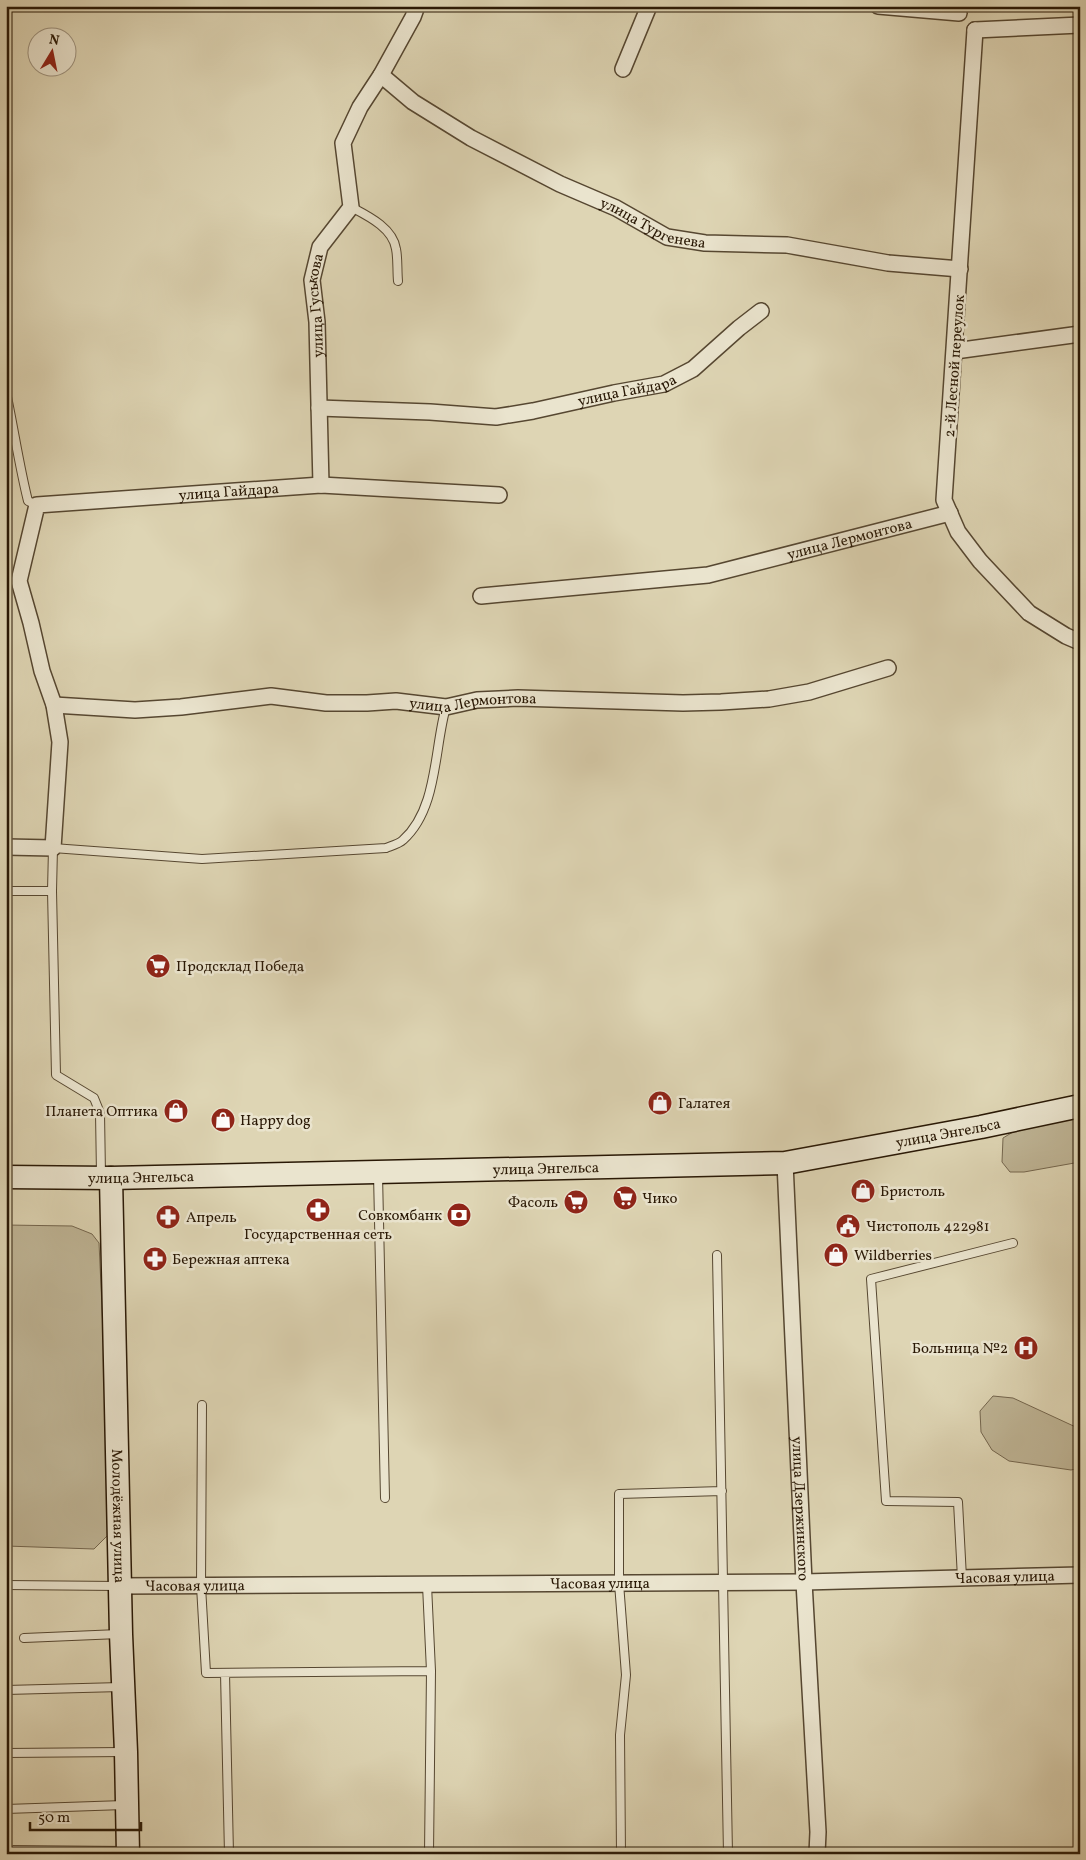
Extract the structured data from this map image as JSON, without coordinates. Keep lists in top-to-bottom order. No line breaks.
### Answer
{"streets":{"main road":["улица Энгельса","Молодёжная улица"],"street":["улица Тургенева","улица Гуськова","2-й Лесной переулок","улица Гайдара","улица Лермонтова","улица Дзержинского","Часовая улица"]},"crossings":[["улица Тургенева","2-й Лесной переулок"],["улица Гуськова","улица Гайдара"],["2-й Лесной переулок","улица Лермонтова"],["улица Энгельса","улица Дзержинского"],["улица Энгельса","Молодёжная улица"],["улица Дзержинского","Часовая улица"],["Молодёжная улица","Часовая улица"]],"places":{"supermarket":["Продсклад Победа","Чико","Фасоль"],"shop":["Галатея","Планета Оптика","Happy dog","Бристоль","Wildberries"],"pharmacy":["Государственная сеть","Апрель","Бережная аптека"],"bank":["Совкомбанк"],"public building":["Чистополь 422981"],"hospital":["Больница №2"]},"scale_bar":"50 m","north":"top"}
